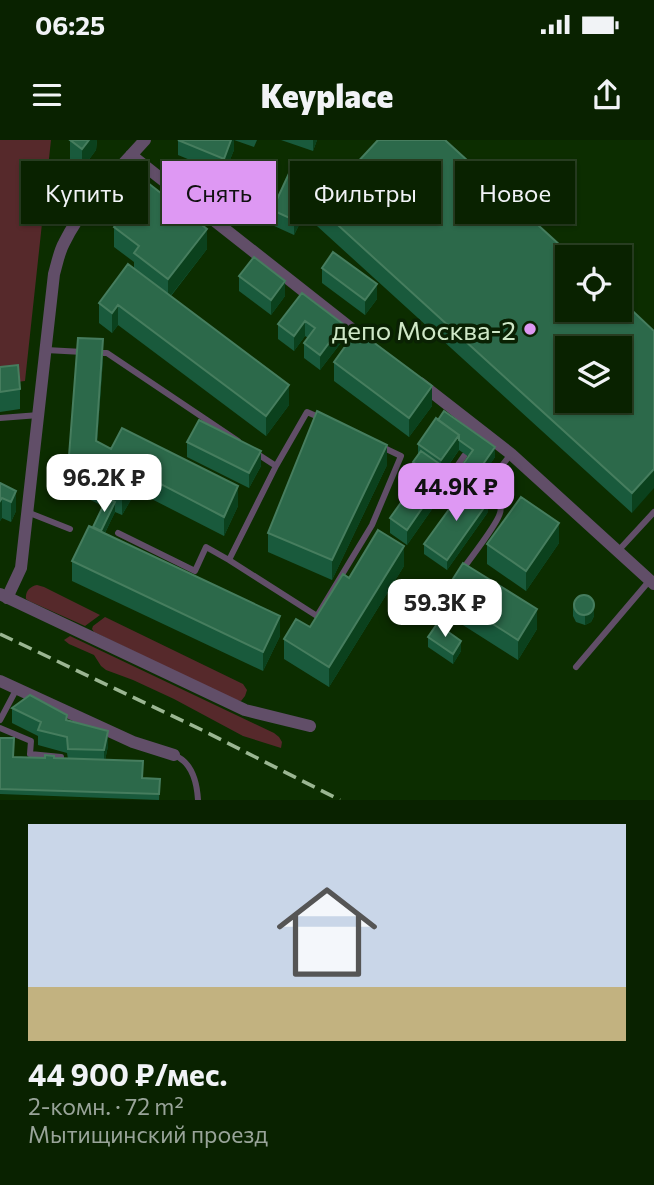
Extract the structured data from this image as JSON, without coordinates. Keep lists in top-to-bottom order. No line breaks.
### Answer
{"places":["депо Москва-2"],"page":{"status":"06:25","header":"Keyplace","chip":["Купить","Снять","Фильтры","Новое"],"price":["96.2K ₽","44.9K ₽","59.3K ₽"],"list":[{"name":"44 900 ₽/мес.","note":"2-комн. · 72 m² · Мытищинский проезд"}]}}
